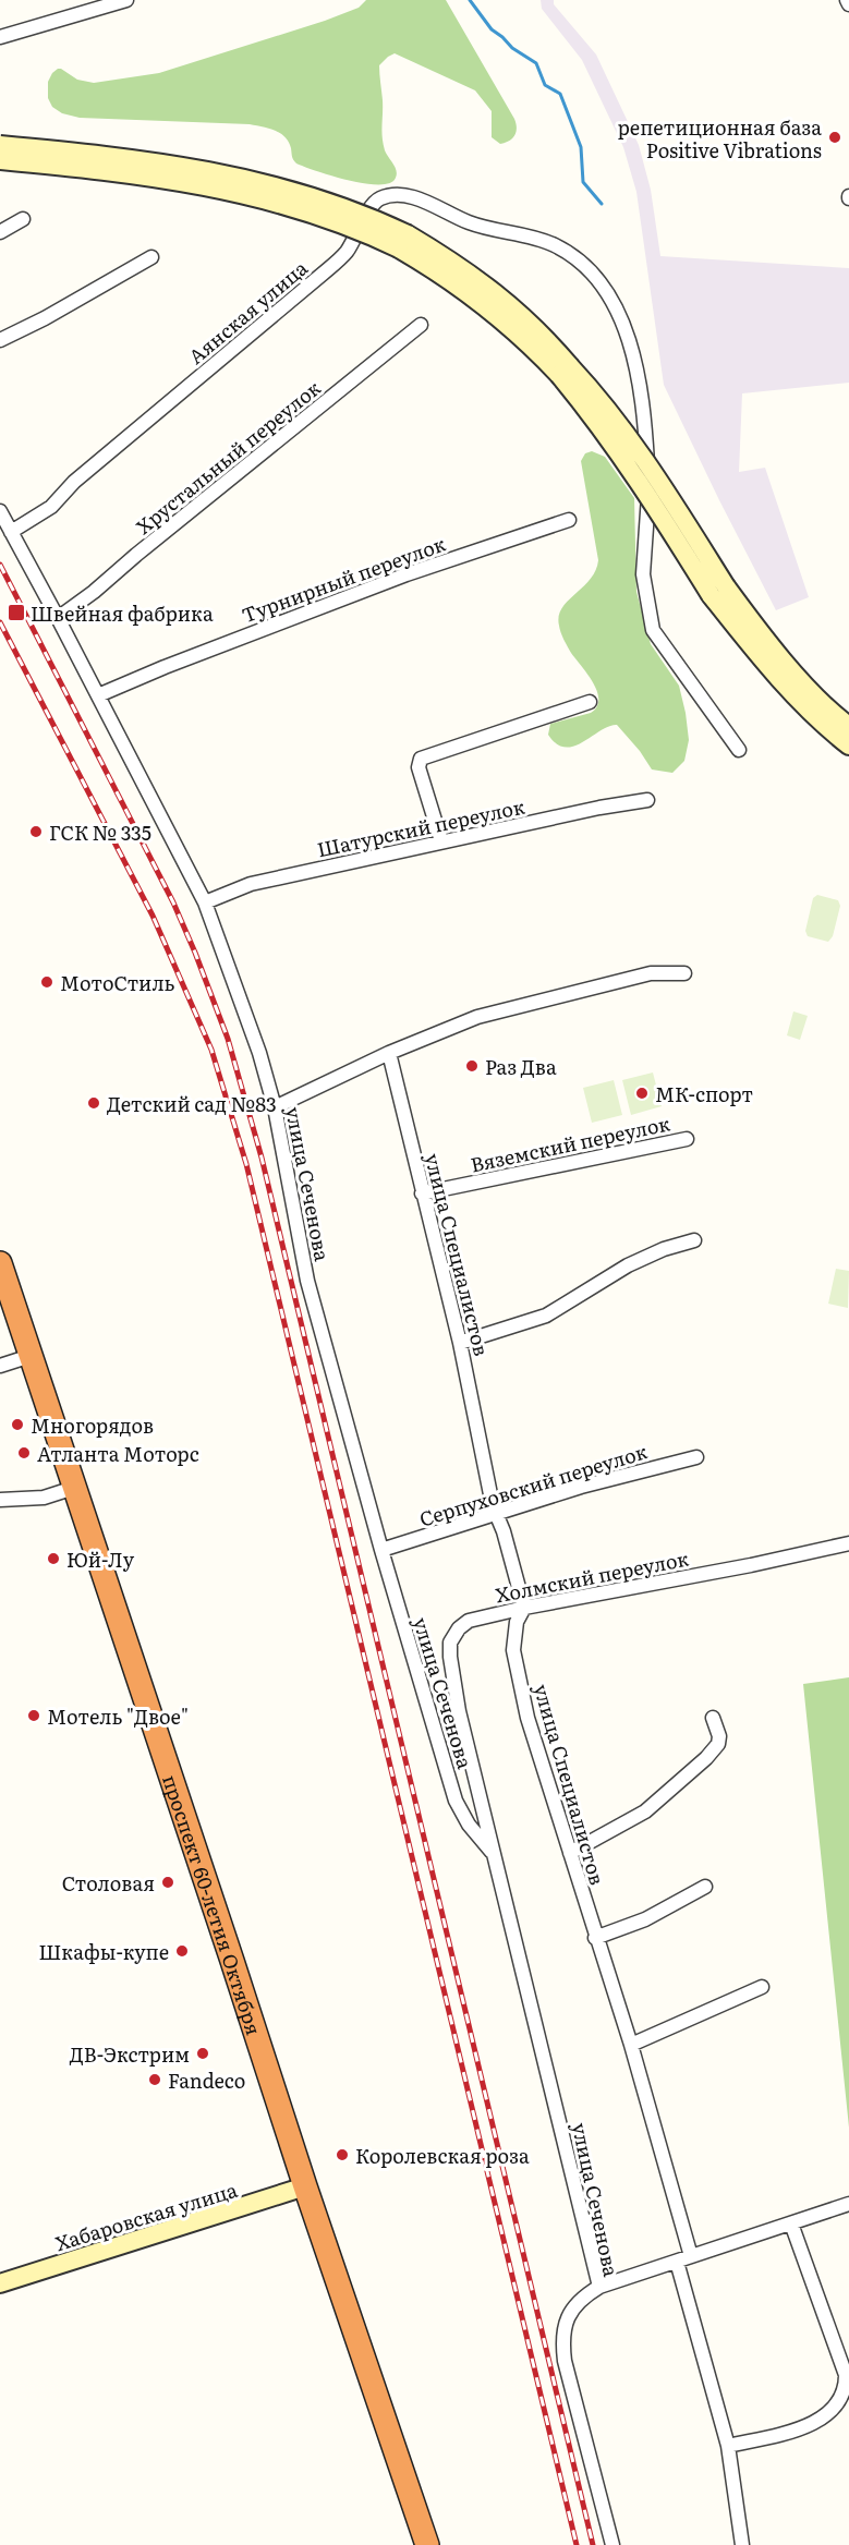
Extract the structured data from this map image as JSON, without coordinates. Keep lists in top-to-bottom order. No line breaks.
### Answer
{"streets":{"highway":["проспект 60-летия Октября"],"main road":["Хабаровская улица"],"street":["Аянская улица","Хрустальный переулок","Турнирный переулок","Шатурский переулок","Вяземский переулок","улица Сеченова","улица Специалистов","Серпуховский переулок","Холмский переулок"]},"crossings":[["Аянская улица","улица Сеченова"],["Хрустальный переулок","улица Сеченова"],["Турнирный переулок","улица Сеченова"],["Шатурский переулок","улица Сеченова"],["Вяземский переулок","улица Специалистов"],["улица Сеченова","Серпуховский переулок"],["улица Сеченова","Холмский переулок"],["улица Специалистов","Серпуховский переулок"],["улица Специалистов","Холмский переулок"],["проспект 60-летия Октября","Хабаровская улица"]],"places":{"other":["репетиционная база Positive Vibrations","ГСК № 335","МотоСтиль","Раз Два","МК-спорт","Детский сад №83","Многорядов","Атланта Моторс","Юй-Лу","Мотель \"Двое\"","Столовая","Шкафы-купе","ДВ-Экстрим","Fandeco","Королевская роза"],"transit":["Швейная фабрика"]}}
